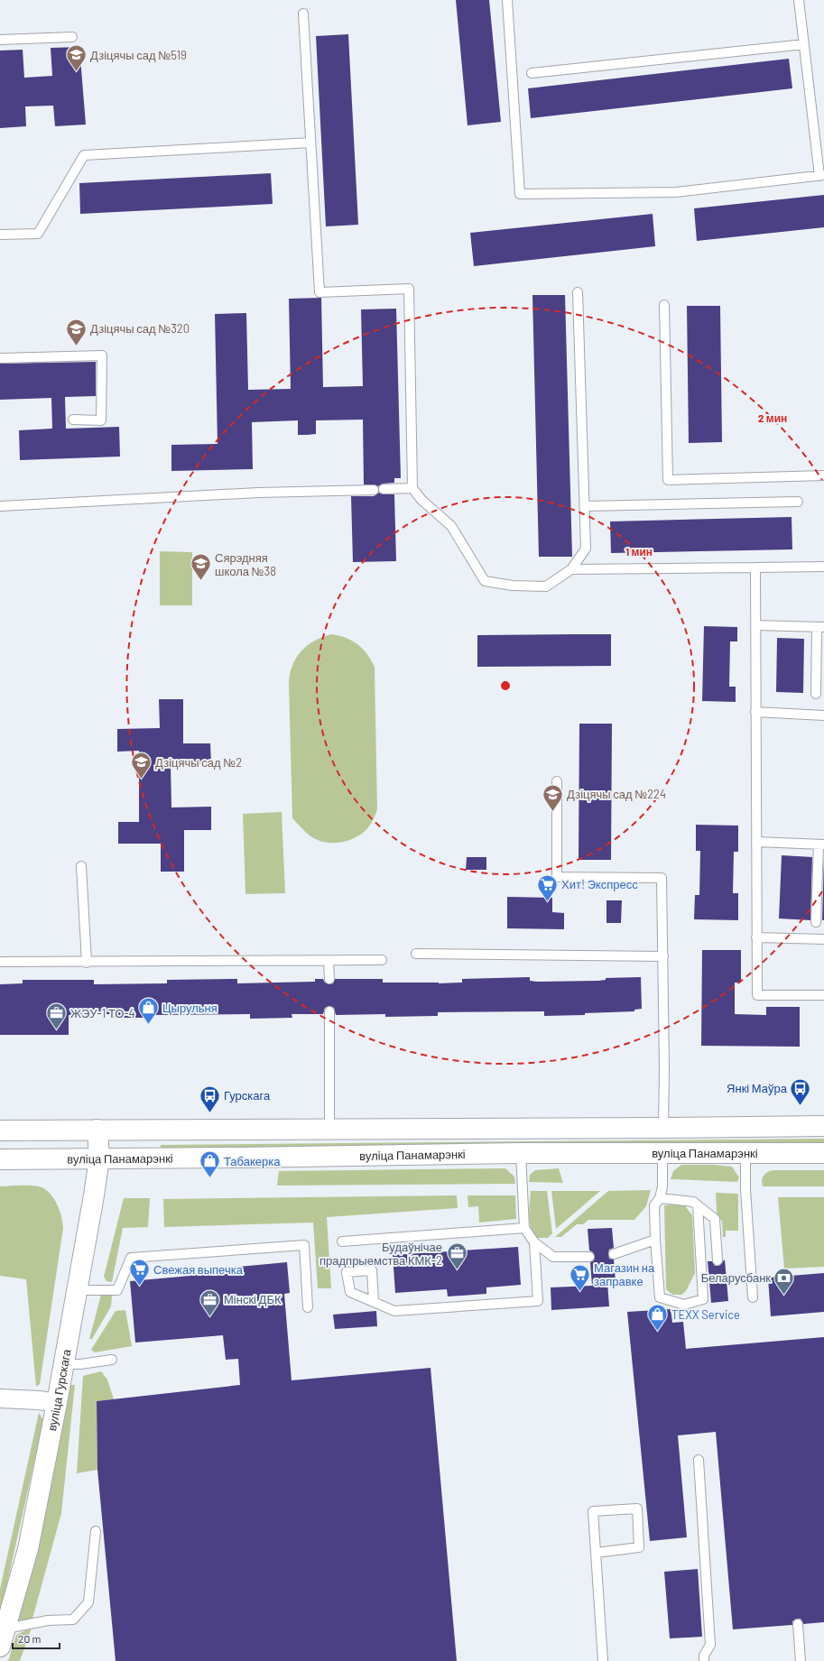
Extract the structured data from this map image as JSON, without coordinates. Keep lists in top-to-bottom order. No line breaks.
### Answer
{"streets":{"main road":["вуліца Панамарэнкі","вуліца Гурскага"]},"crossings":[["вуліца Панамарэнкі","вуліца Гурскага"]],"places":{"school or university":["Дзіцячы сад №519","Дзіцячы сад №320","Сярэдняя школа №38","Дзіцячы сад №2","Дзіцячы сад №224"],"supermarket":["Хит! Экспресс","Свежая выпечка","Магазин на заправке"],"shop":["Цырульня","Табакерка","TEXX Service"],"office":["ЖЭУ-1 ТО-4","Будаўнічае прадпрыемства КМК-2","Мінскі ДБК"],"bus stop":["Янкі Маўра","Гурскага"],"bank":["Беларусбанк"]},"scale_bar":"20 m","rings":["2 мин","1 мин"]}
